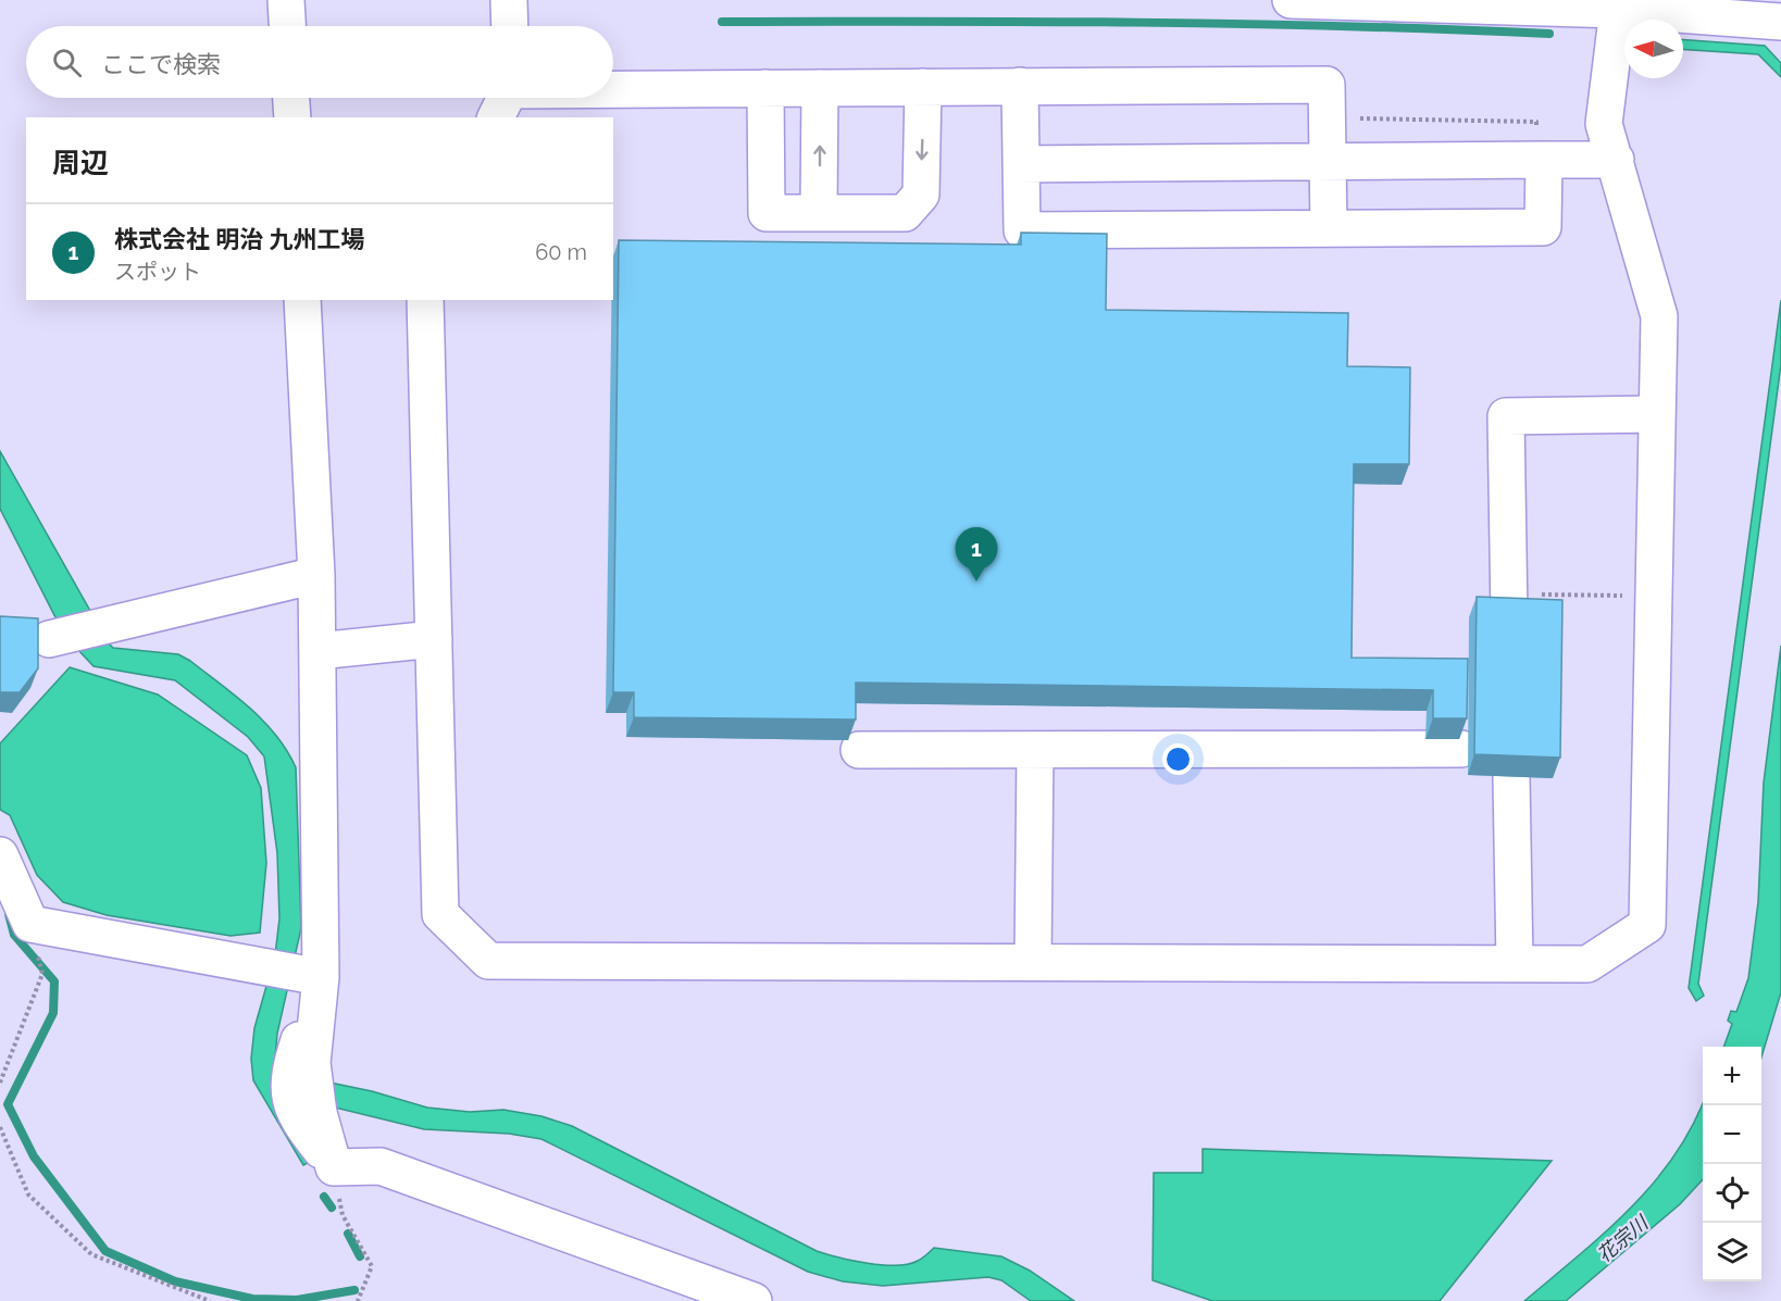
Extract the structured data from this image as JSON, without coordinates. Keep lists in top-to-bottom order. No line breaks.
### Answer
{"water":["花宗川"],"north":"left","page":{"search":"ここで検索","heading":"周辺","list":[{"mark":"1","name":"株式会社 明治 九州工場","note":"スポット","value":"60 m"}],"pins":"1","map_buttons":["+","−"]}}
